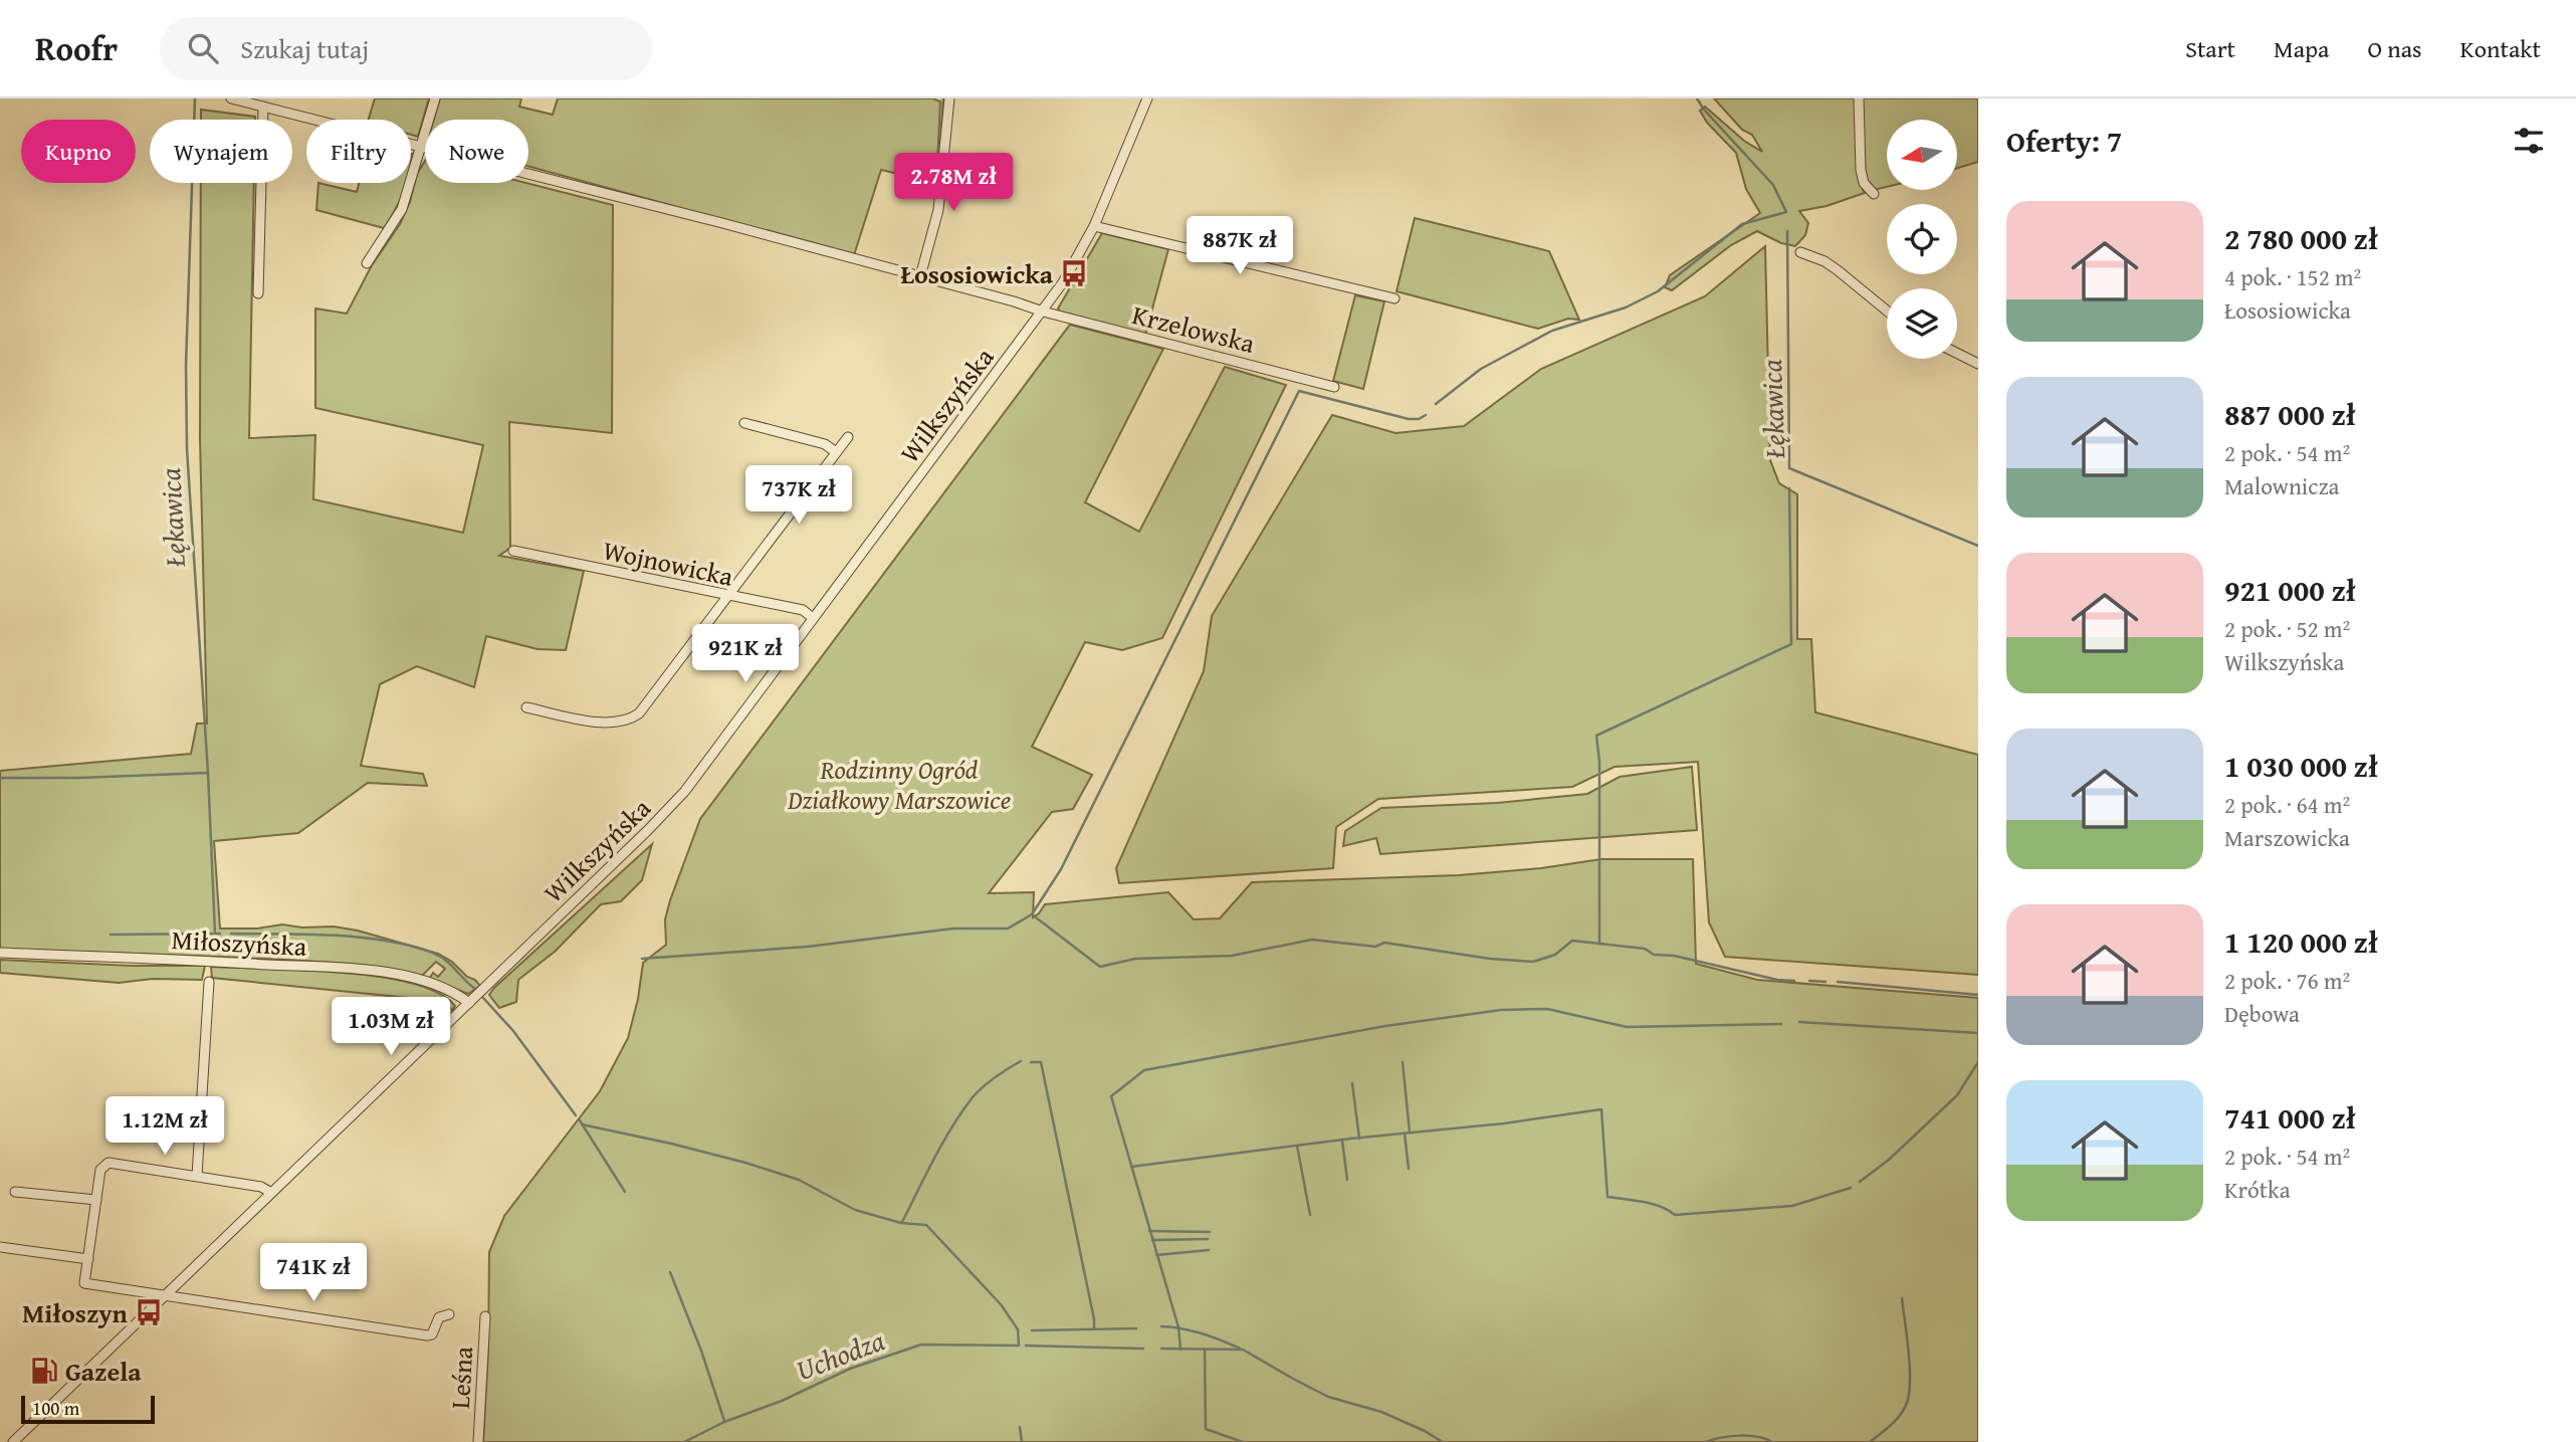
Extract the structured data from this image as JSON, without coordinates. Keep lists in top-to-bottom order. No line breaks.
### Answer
{"streets":{"street":["Krzelowska","Wilkszyńska","Wojnowicka","Miłoszyńska","Leśna"]},"crossings":[["Krzelowska","Wilkszyńska"],["Wilkszyńska","Wojnowicka"],["Wilkszyńska","Miłoszyńska"]],"water":["Łękawica","Uchodza"],"parks":["Rodzinny Ogród Działkowy Marszowice"],"places":{"bus stop":["Łososiowicka","Miłoszyn"],"fuel station":["Gazela"]},"scale_bar":"100 m","north":"left","page":{"header":"Roofr","search":"Szukaj tutaj","nav":["Start","Mapa","O nas","Kontakt"],"heading":"Oferty: 7","chip":["Kupno","Wynajem","Filtry","Nowe"],"price":["2.78M zł","887K zł","737K zł","921K zł","1.03M zł","1.12M zł","741K zł"],"list":[{"name":"2 780 000 zł","note":"4 pok. · 152 m² · Łososiowicka"},{"name":"887 000 zł","note":"2 pok. · 54 m² · Malownicza"},{"name":"921 000 zł","note":"2 pok. · 52 m² · Wilkszyńska"},{"name":"1 030 000 zł","note":"2 pok. · 64 m² · Marszowicka"},{"name":"1 120 000 zł","note":"2 pok. · 76 m² · Dębowa"},{"name":"741 000 zł","note":"2 pok. · 54 m² · Krótka"}],"scale":"100 m"}}
